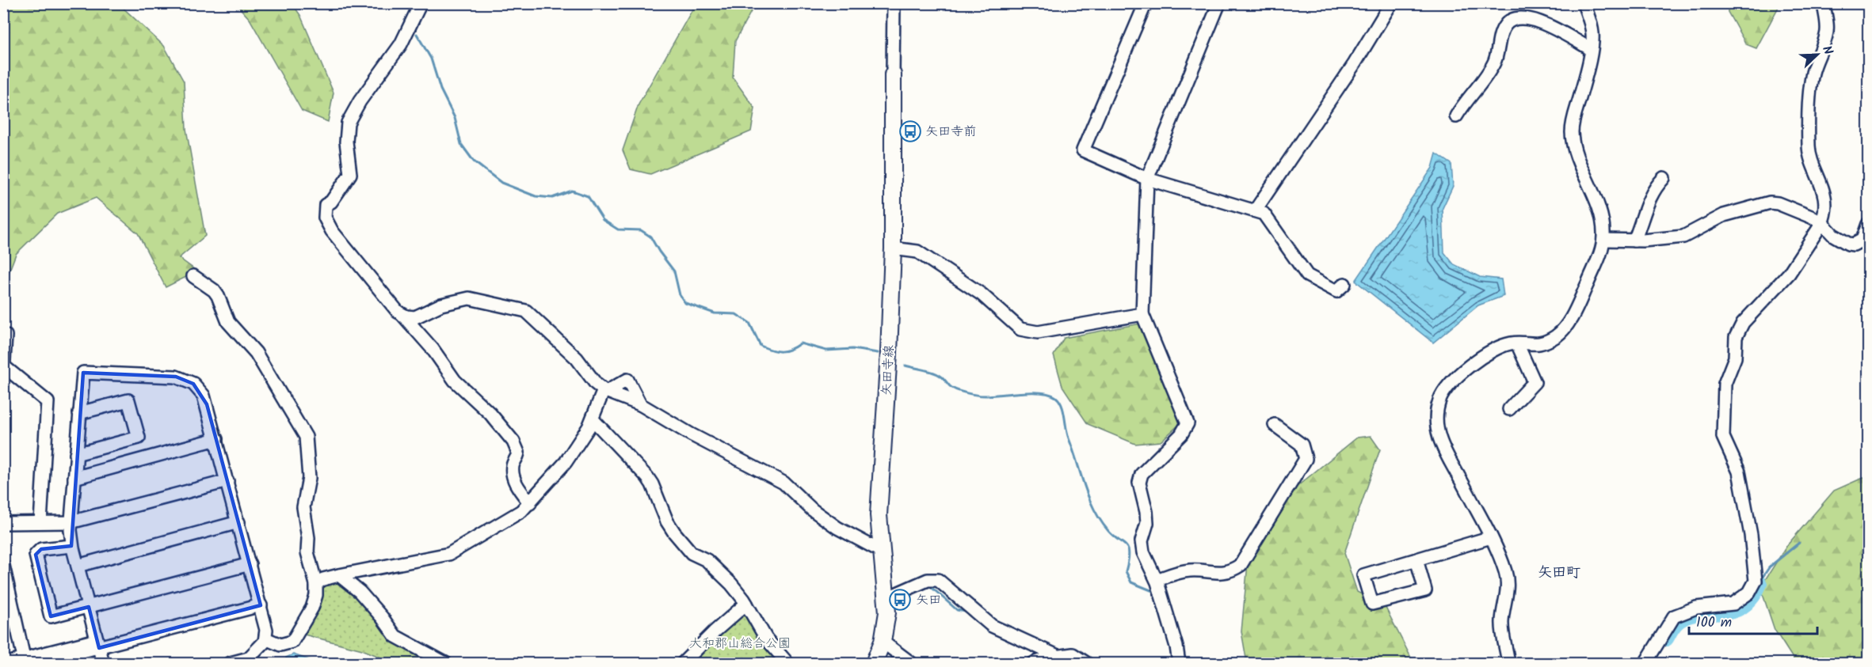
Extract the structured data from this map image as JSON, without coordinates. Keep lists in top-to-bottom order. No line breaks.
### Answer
{"streets":{"main road":["矢田寺線"]},"districts":["矢田町"],"parks":["大和郡山総合公園"],"places":{"bus stop":["矢田寺前","矢田"]},"scale_bar":"100 m","north":"top right"}
